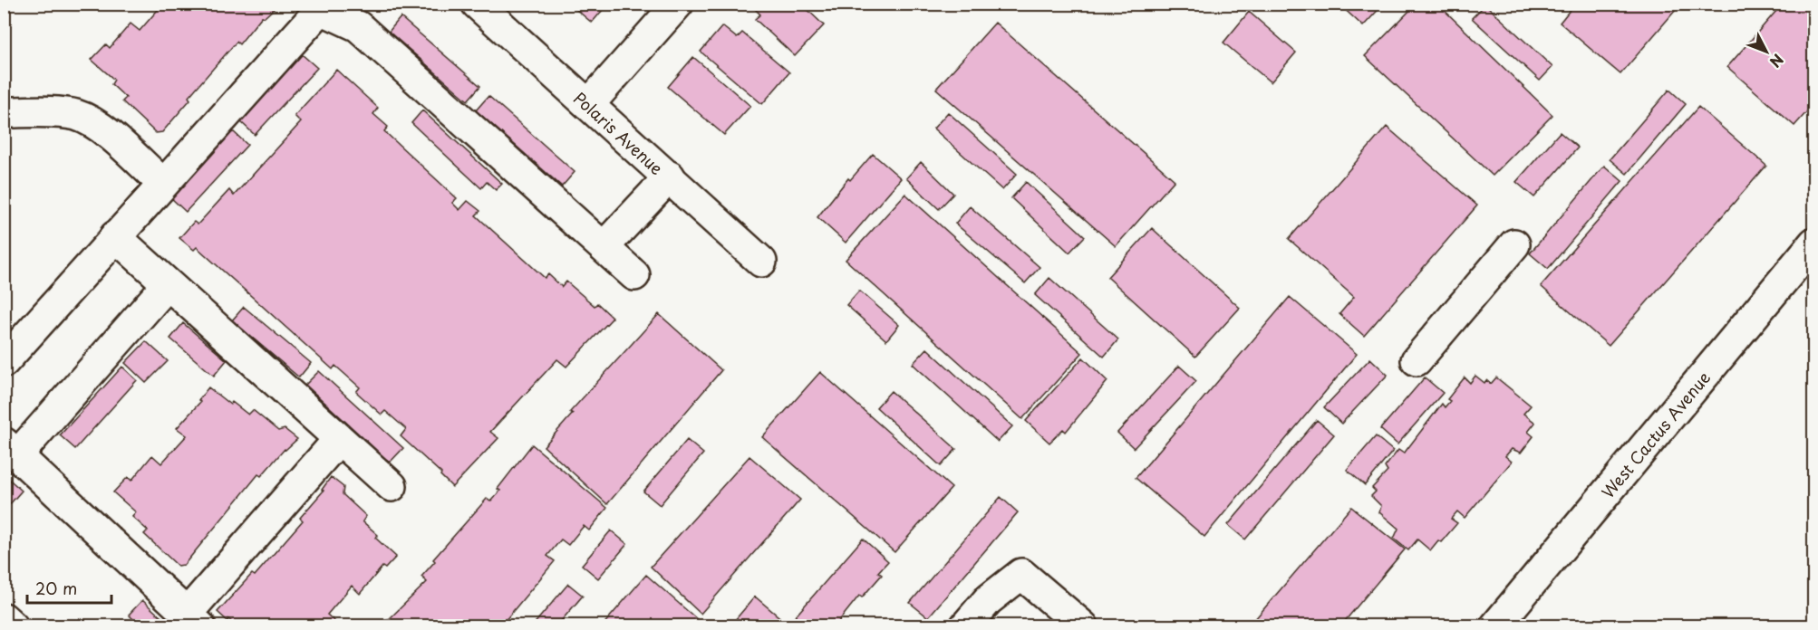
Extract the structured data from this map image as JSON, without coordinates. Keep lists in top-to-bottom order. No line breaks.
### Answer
{"streets":{"street":["Polaris Avenue","West Cactus Avenue"]},"scale_bar":"20 m","north":"bottom right"}
